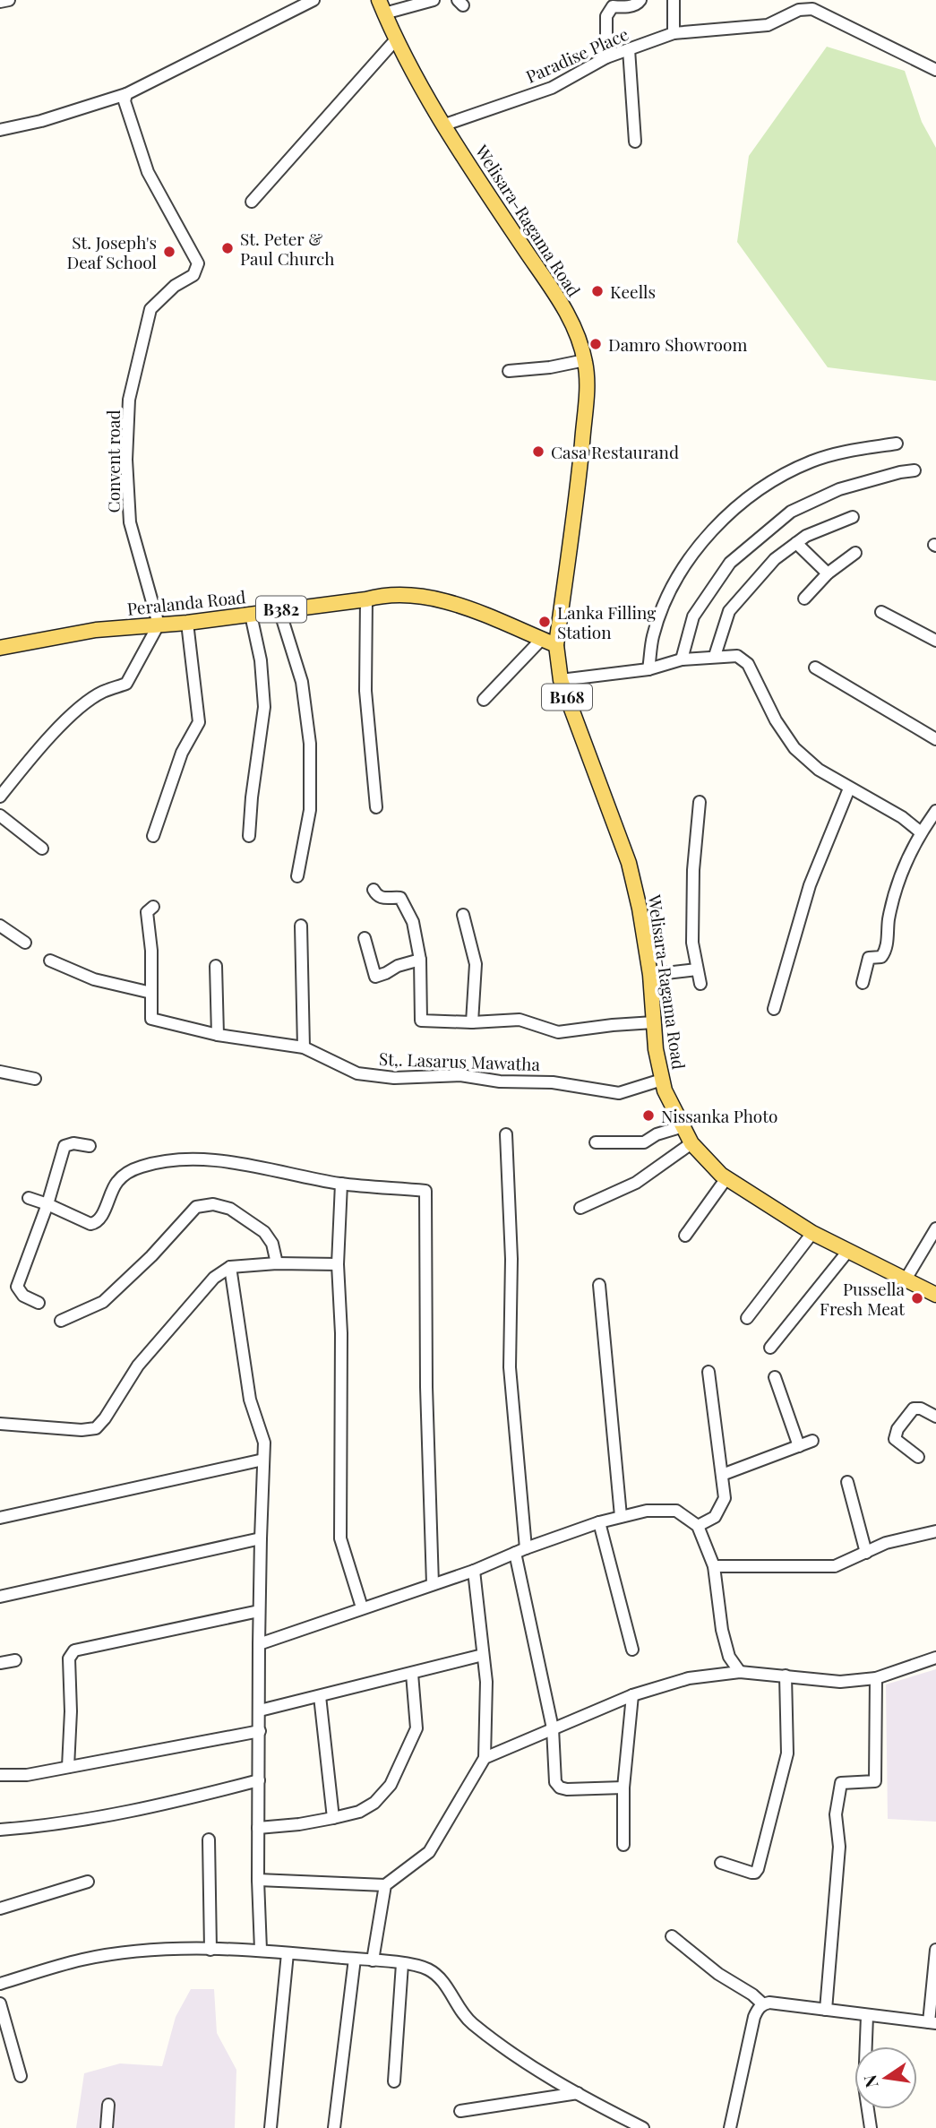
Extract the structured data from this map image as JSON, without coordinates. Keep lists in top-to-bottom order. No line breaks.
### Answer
{"streets":{"main road":["Welisara-Ragama Road","Peralanda Road","B382","B168"],"street":["Paradise Place","Convent road","St,. Lasarus Mawatha"]},"crossings":[["Paradise Place","Welisara-Ragama Road"],["Welisara-Ragama Road","Peralanda Road"],["Welisara-Ragama Road","St,. Lasarus Mawatha"],["Convent road","Peralanda Road"]],"places":["St. Peter & Paul Church","St. Joseph's Deaf School","Keells","Damro Showroom","Casa Restaurand","Lanka Filling Station","Nissanka Photo","Pussella Fresh Meat"],"north":"left"}
